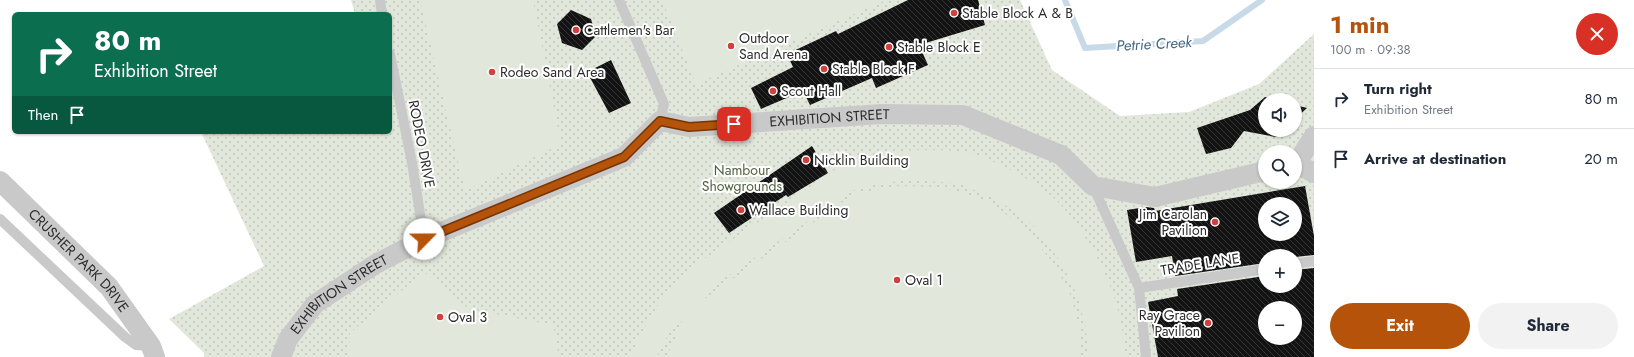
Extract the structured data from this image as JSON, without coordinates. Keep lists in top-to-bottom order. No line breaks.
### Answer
{"streets":{"street":["EXHIBITION STREET","CRUSHER PARK DRIVE"],"lane":["RODEO DRIVE","TRADE LANE"]},"crossings":[["EXHIBITION STREET","RODEO DRIVE"]],"water":["Petrie Creek"],"parks":["Nambour Showgrounds"],"places":["Stable Block A & B","Cattlemen's Bar","Outdoor Sand Arena","Stable Block E","Stable Block F","Rodeo Sand Area","Scout Hall","Nicklin Building","Wallace Building","Jim Carolan Pavilion","Oval 1","Oval 3","Ray Grace Pavilion"],"page":{"heading":["1 min","100 m · 09:38"],"turn":["80 m","Exhibition Street"],"list":[{"name":"Turn right","note":"Exhibition Street","value":"80 m"},{"name":"Arrive at destination","value":"20 m"}],"map_buttons":["+","−"],"then":"Then","buttons":["Exit","Share"]}}
